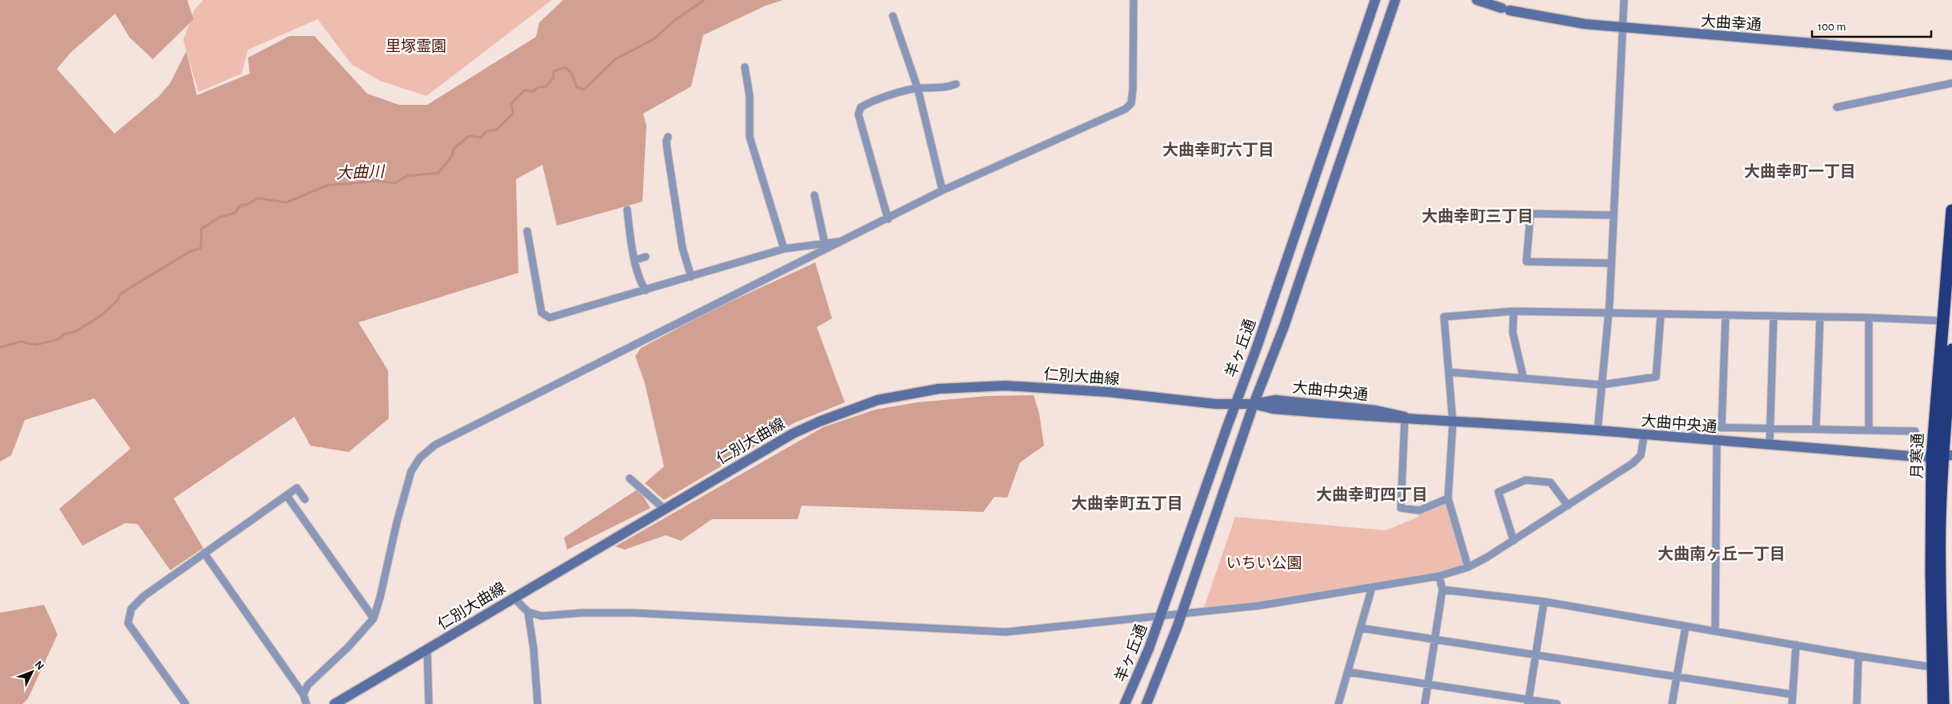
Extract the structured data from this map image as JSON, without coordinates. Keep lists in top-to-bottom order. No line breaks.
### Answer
{"streets":{"highway":["月寒通"],"main road":["大曲幸通","羊ヶ丘通","仁別大曲線","大曲中央通"]},"crossings":[["羊ヶ丘通","仁別大曲線"],["羊ヶ丘通","大曲中央通"],["仁別大曲線","大曲中央通"],["大曲中央通","月寒通"]],"districts":["大曲幸町六丁目","大曲幸町一丁目","大曲幸町三丁目","大曲幸町四丁目","大曲幸町五丁目","大曲南ヶ丘一丁目"],"water":["大曲川"],"parks":["里塚霊園","いちい公園"],"scale_bar":"100 m","north":"top right"}
